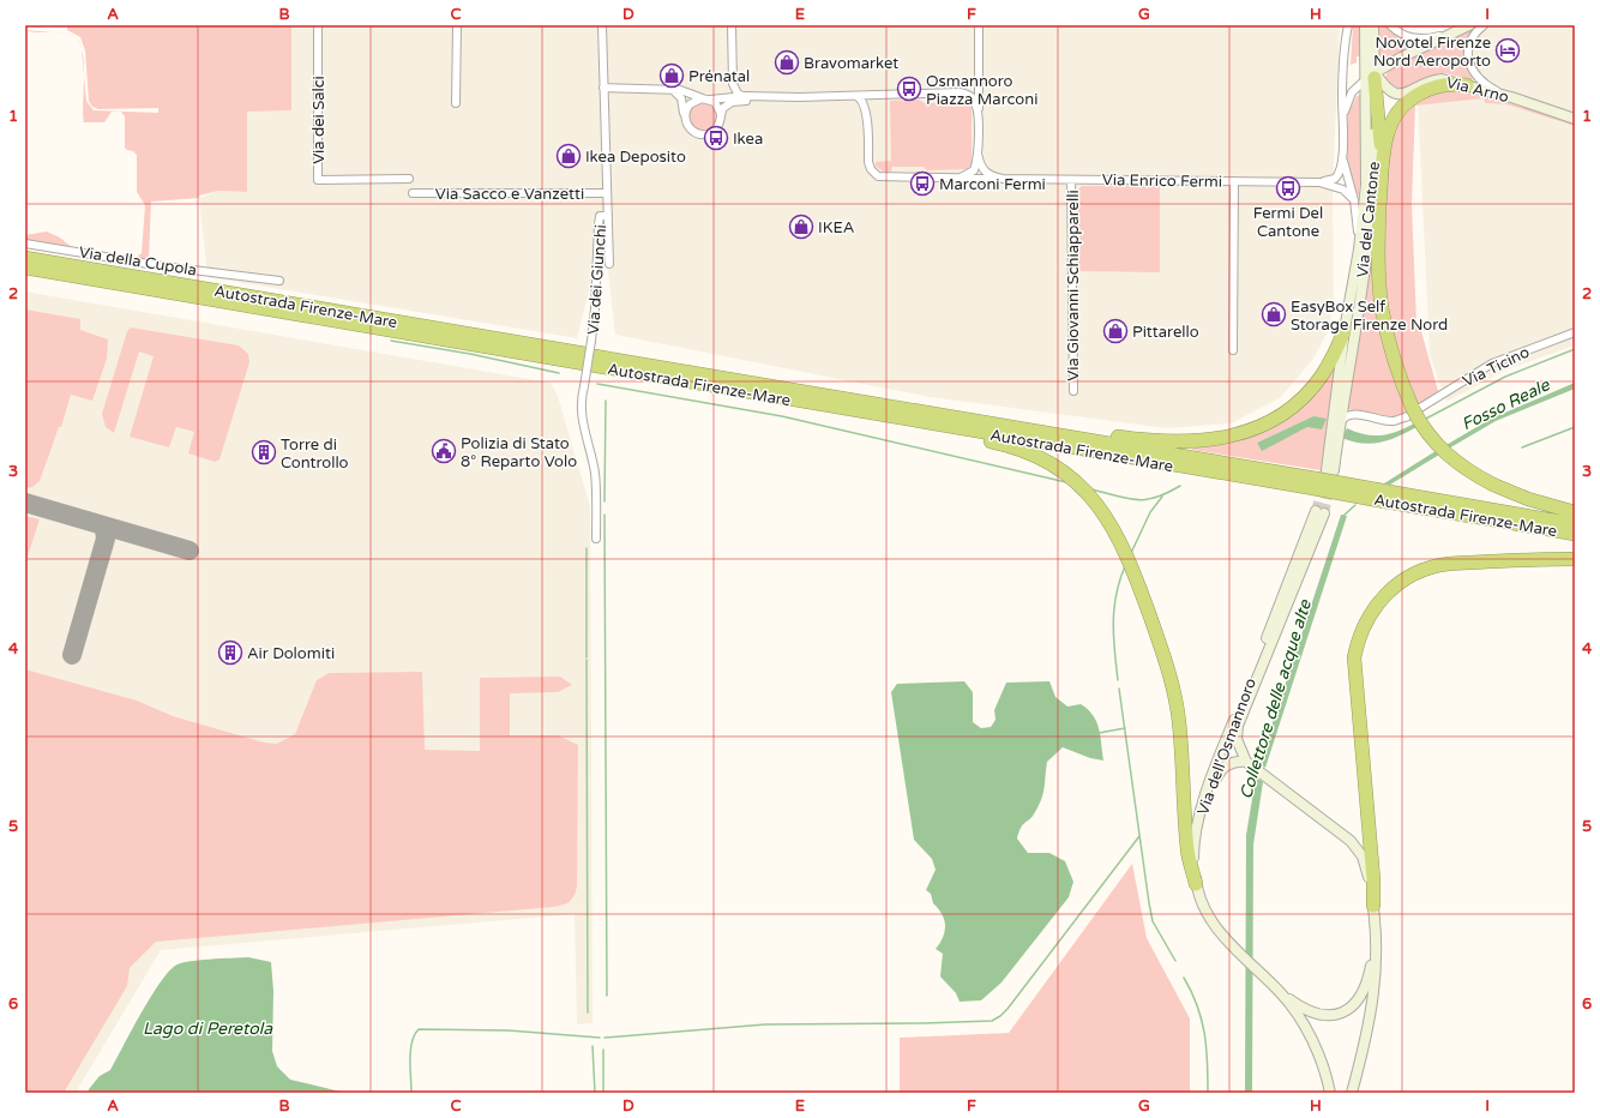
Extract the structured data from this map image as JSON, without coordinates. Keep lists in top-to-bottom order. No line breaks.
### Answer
{"streets":{"highway":["Autostrada Firenze-Mare"],"main road":["Via Arno","Via del Cantone","Via dell'Osmannoro"],"street":["Via dei Salci","Via Enrico Fermi","Via Sacco e Vanzetti","Via della Cupola","Via dei Giunchi","Via Giovanni Schiapparelli","Via Ticino"]},"crossings":[["Via Arno","Via del Cantone"],["Via Enrico Fermi","Via del Cantone"],["Via Enrico Fermi","Via Giovanni Schiapparelli"],["Via Sacco e Vanzetti","Via dei Giunchi"],["Via del Cantone","Autostrada Firenze-Mare"],["Via del Cantone","Via Ticino"]],"water":["Fosso Reale","Collettore delle acque alte","Lago di Peretola"],"places":{"hotel":["Novotel Firenze Nord Aeroporto"],"shop":["Bravomarket","Prénatal","Ikea Deposito","IKEA","EasyBox Self Storage Firenze Nord","Pittarello"],"bus stop":["Osmannoro Piazza Marconi","Ikea","Marconi Fermi","Fermi Del Cantone"],"public building":["Polizia di Stato 8° Reparto Volo"],"building":["Torre di Controllo","Air Dolomiti"]},"grid":{"columns":["A","B","C","D","E","F","G","H","I"],"rows":["1","2","3","4","5","6"]}}
